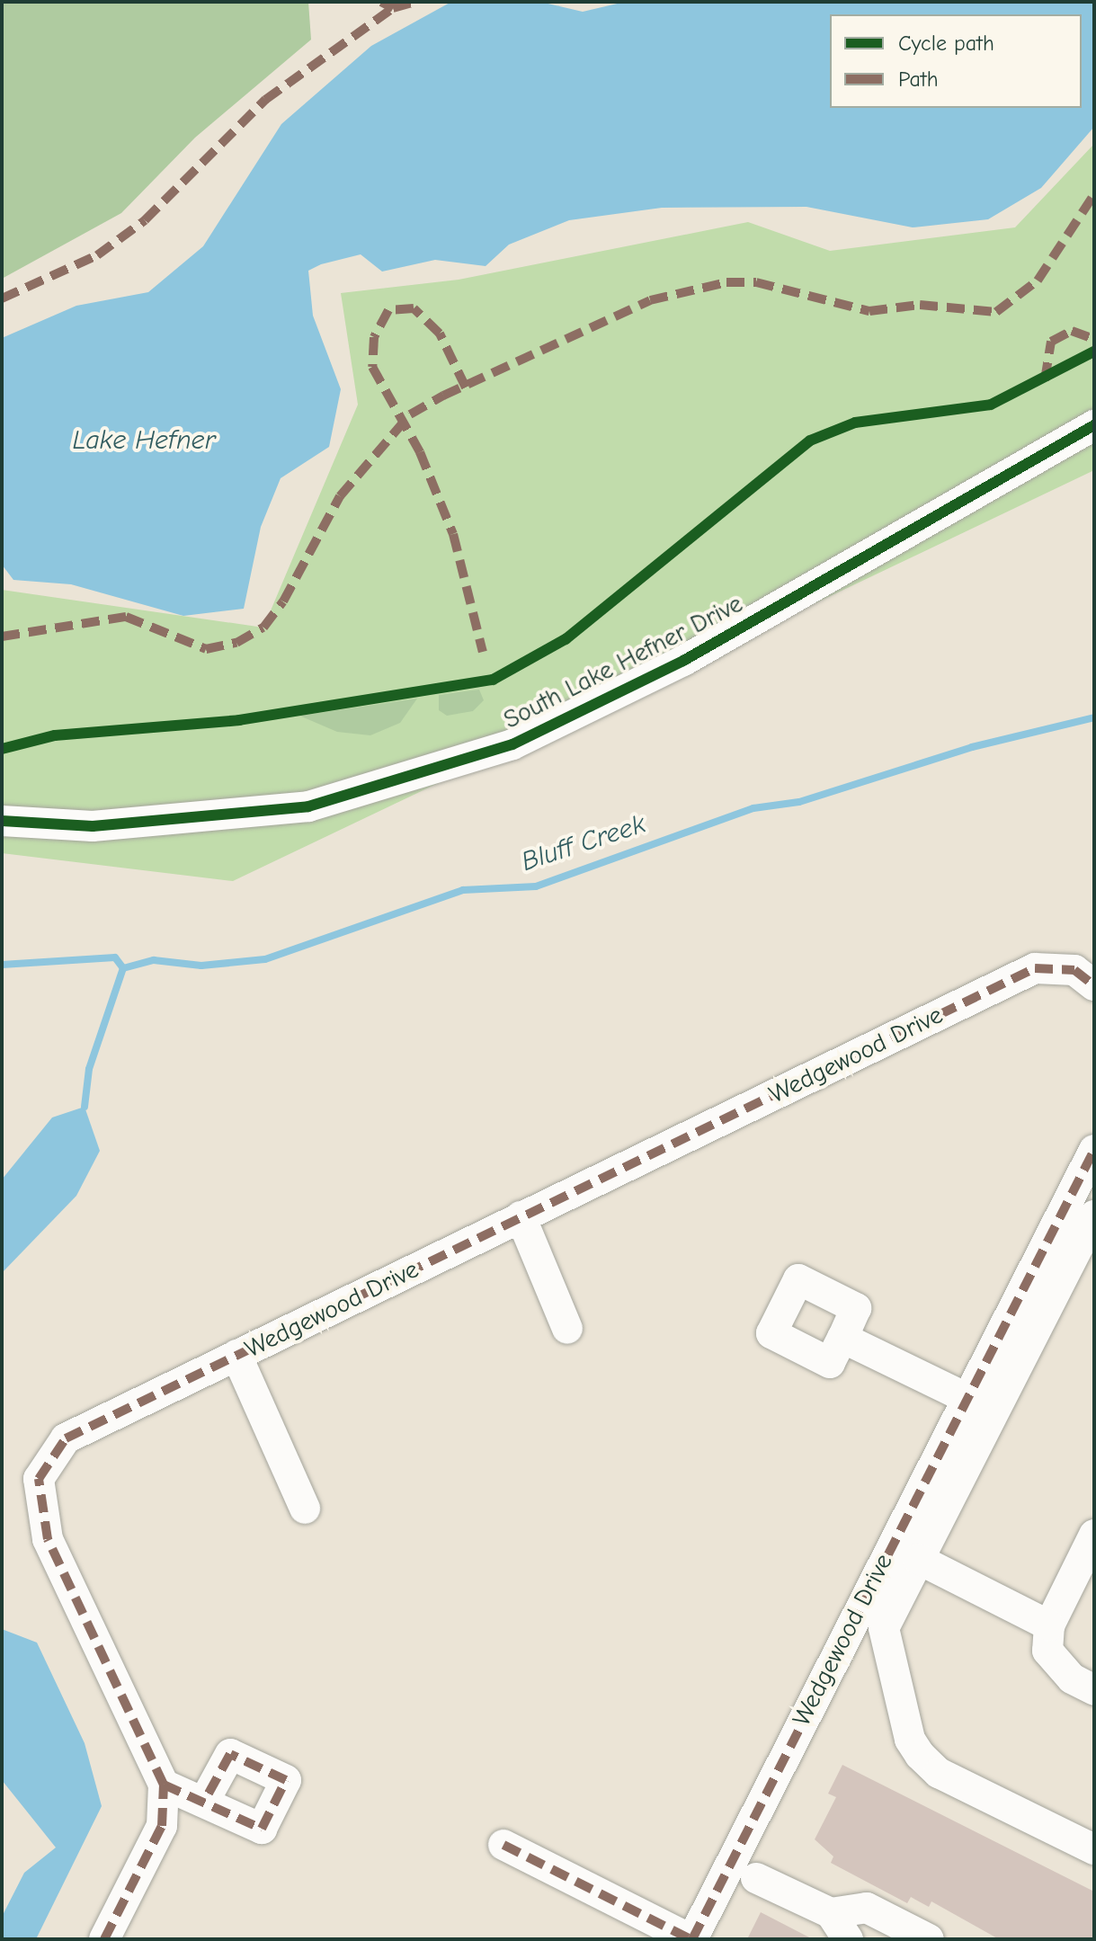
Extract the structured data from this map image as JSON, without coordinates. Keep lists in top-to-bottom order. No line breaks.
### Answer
{"streets":{"street":["South Lake Hefner Drive","Wedgewood Drive"]},"water":["Lake Hefner","Bluff Creek"],"legend":["Cycle path","Path"]}
